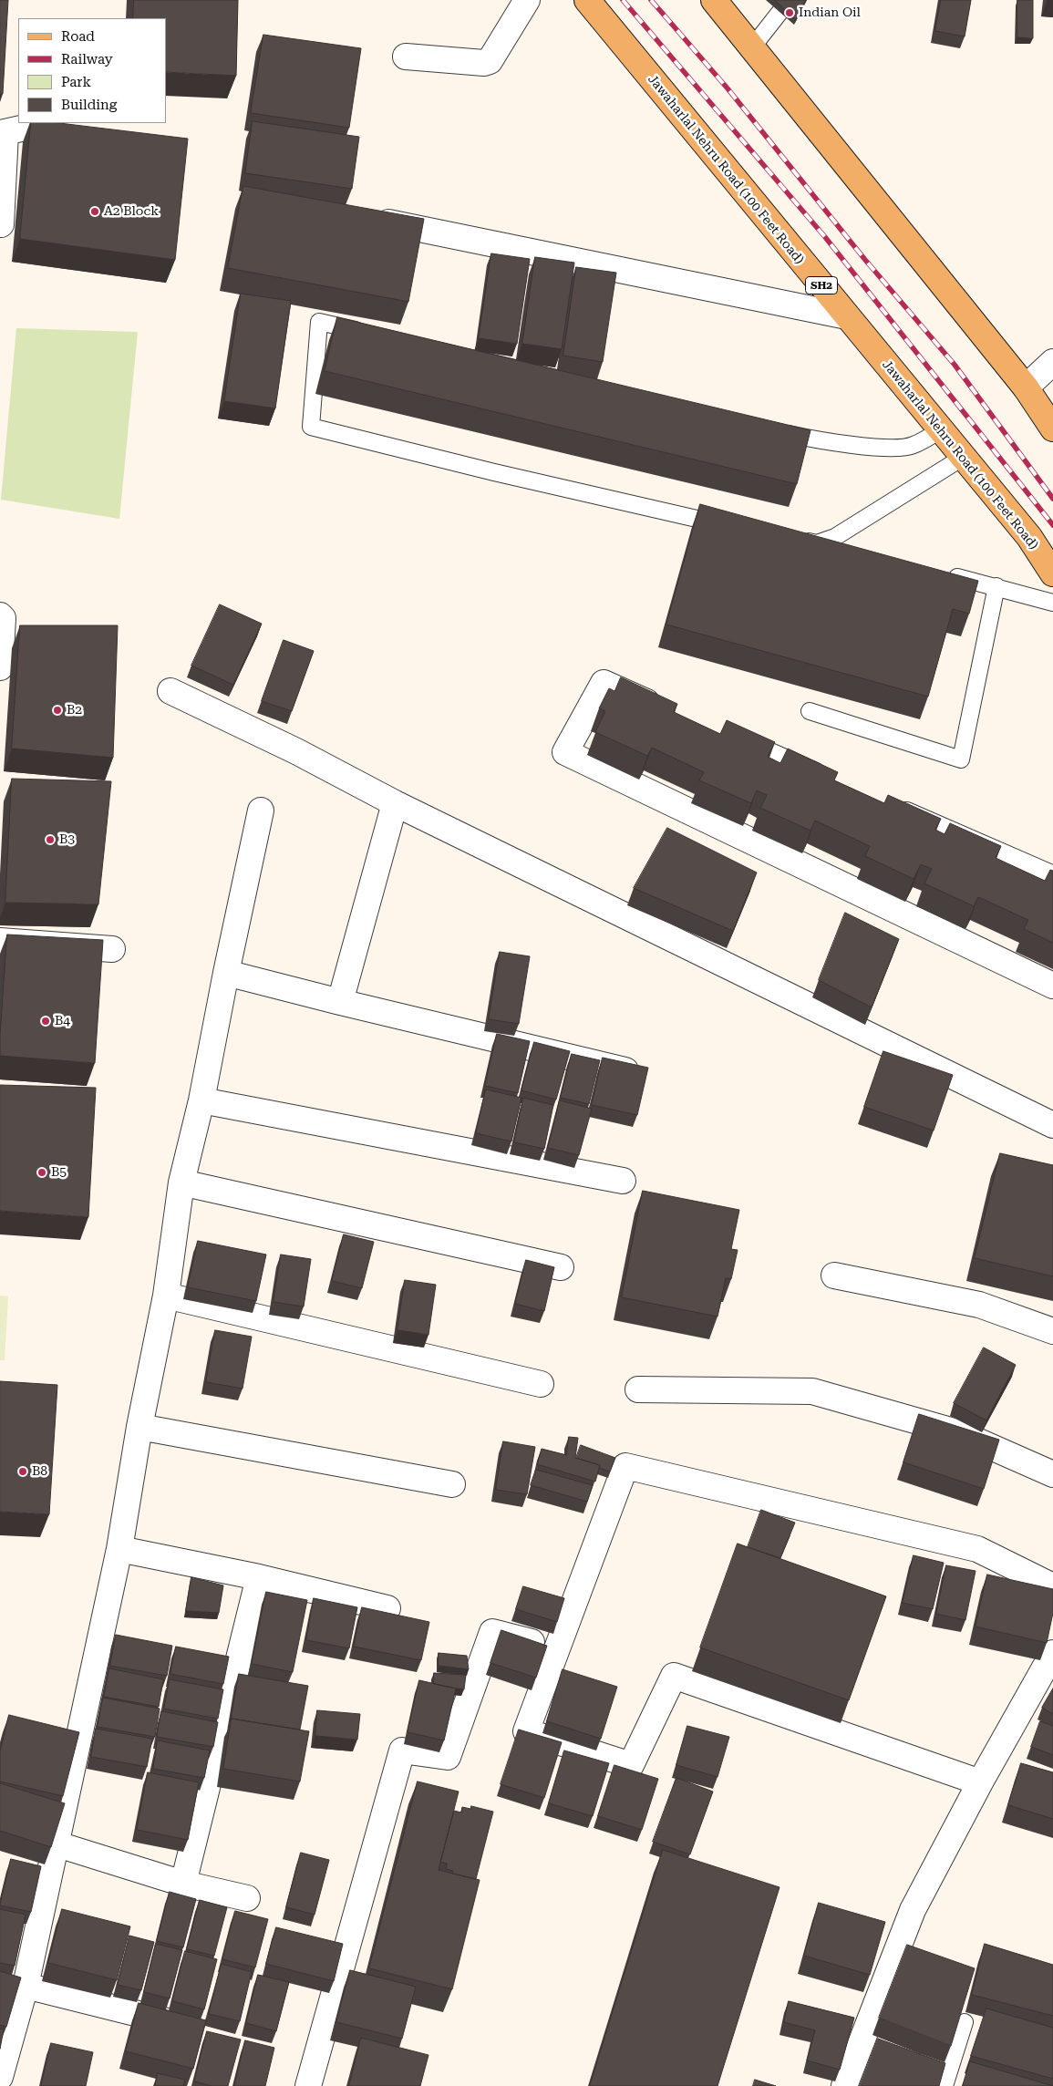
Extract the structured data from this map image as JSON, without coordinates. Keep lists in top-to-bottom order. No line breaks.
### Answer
{"streets":{"main road":["Jawaharlal Nehru Road (100 Feet Road)","SH2"]},"places":["Indian Oil","A2 Block","B2","B3","B4","B5","B8"],"legend":["Road","Railway","Park","Building"]}
